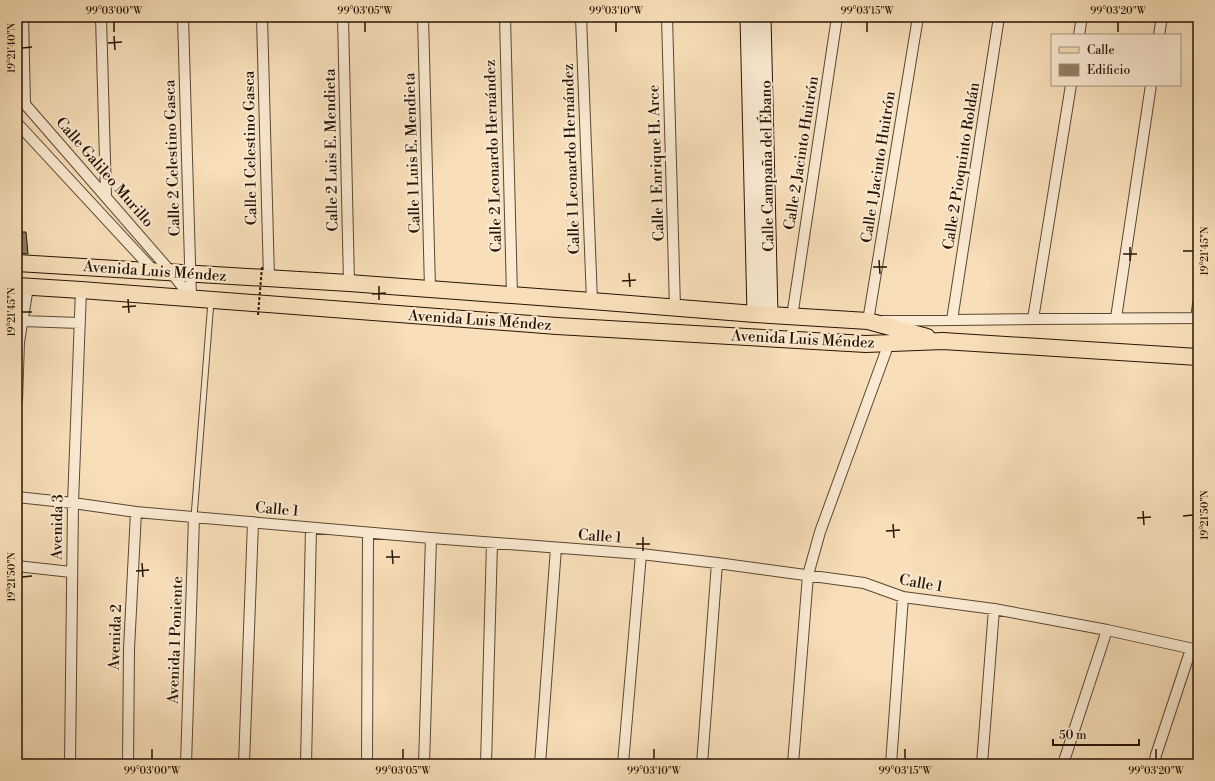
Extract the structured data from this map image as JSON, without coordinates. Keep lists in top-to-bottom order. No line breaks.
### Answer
{"streets":{"main road":["Avenida Luis Méndez"],"street":["Calle 1 Celestino Gasca","Calle 2 Luis E. Mendieta","Calle 1 Luis E. Mendieta","Calle 2 Jacinto Huitrón","Calle 2 Leonardo Hernández","Calle 2 Celestino Gasca","Calle 1 Leonardo Hernández","Calle 1 Enrique H. Arce","Calle Campaña del Ébano","Calle 2 Pioquinto Roldán","Calle 1 Jacinto Huitrón","Calle Galileo Murillo","Calle 1","Avenida 3","Avenida 2","Avenida 1 Poniente"]},"crossings":[["Calle 1 Celestino Gasca","Avenida Luis Méndez"],["Calle 2 Luis E. Mendieta","Avenida Luis Méndez"],["Calle 1 Luis E. Mendieta","Avenida Luis Méndez"],["Calle 2 Jacinto Huitrón","Avenida Luis Méndez"],["Calle 2 Leonardo Hernández","Avenida Luis Méndez"],["Calle 2 Celestino Gasca","Calle Galileo Murillo"],["Calle 2 Celestino Gasca","Avenida Luis Méndez"],["Calle 1 Leonardo Hernández","Avenida Luis Méndez"],["Calle 1 Enrique H. Arce","Avenida Luis Méndez"],["Calle Campaña del Ébano","Avenida Luis Méndez"],["Calle 2 Pioquinto Roldán","Avenida Luis Méndez"],["Calle 1 Jacinto Huitrón","Avenida Luis Méndez"],["Calle Galileo Murillo","Avenida Luis Méndez"],["Avenida Luis Méndez","Avenida 3"],["Calle 1","Avenida 3"],["Calle 1","Avenida 2"],["Calle 1","Avenida 1 Poniente"]],"legend":["Calle","Edificio"],"scale_bar":"50 m","coordinates":["99°03'00\"W","99°03'05\"W","99°03'10\"W","99°03'15\"W","99°03'20\"W","19°21'40\"N","19°21'45\"N","19°21'50\"N"]}
